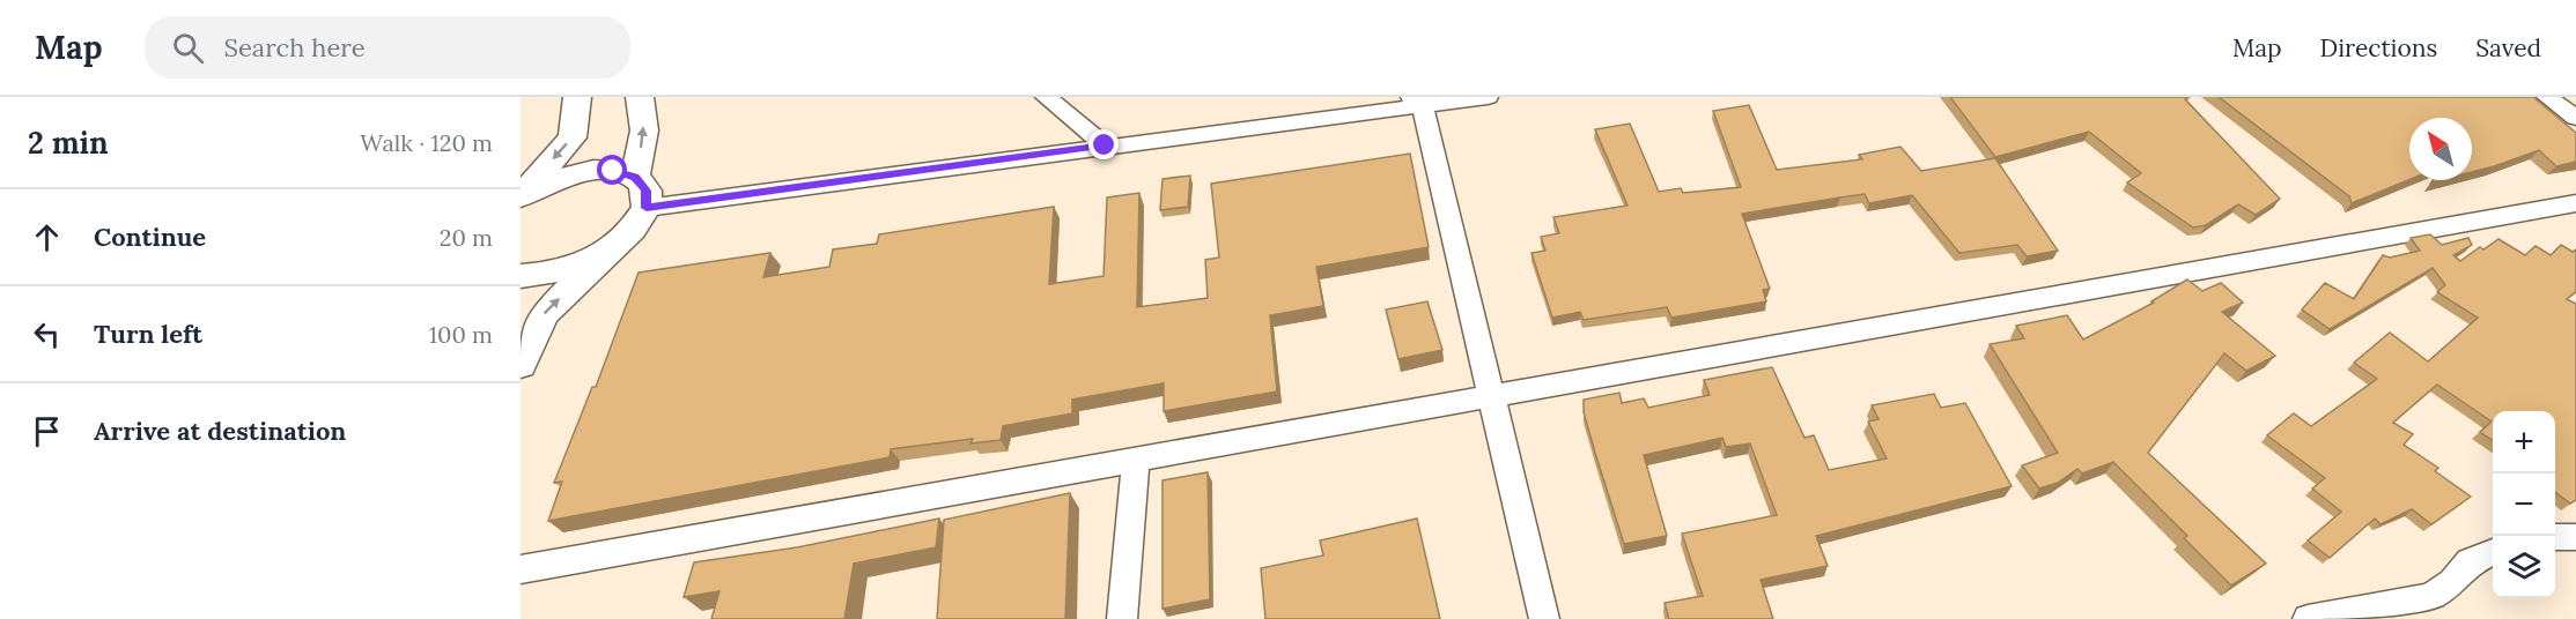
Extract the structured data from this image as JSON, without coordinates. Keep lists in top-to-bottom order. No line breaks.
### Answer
{"north":"top left","page":{"header":"Map","search":"Search here","nav":["Map","Directions","Saved"],"heading":["2 min","Walk · 120 m"],"list":[["Continue","20 m"],["Turn left","100 m"],"Arrive at destination"],"map_buttons":["+","−"]}}
